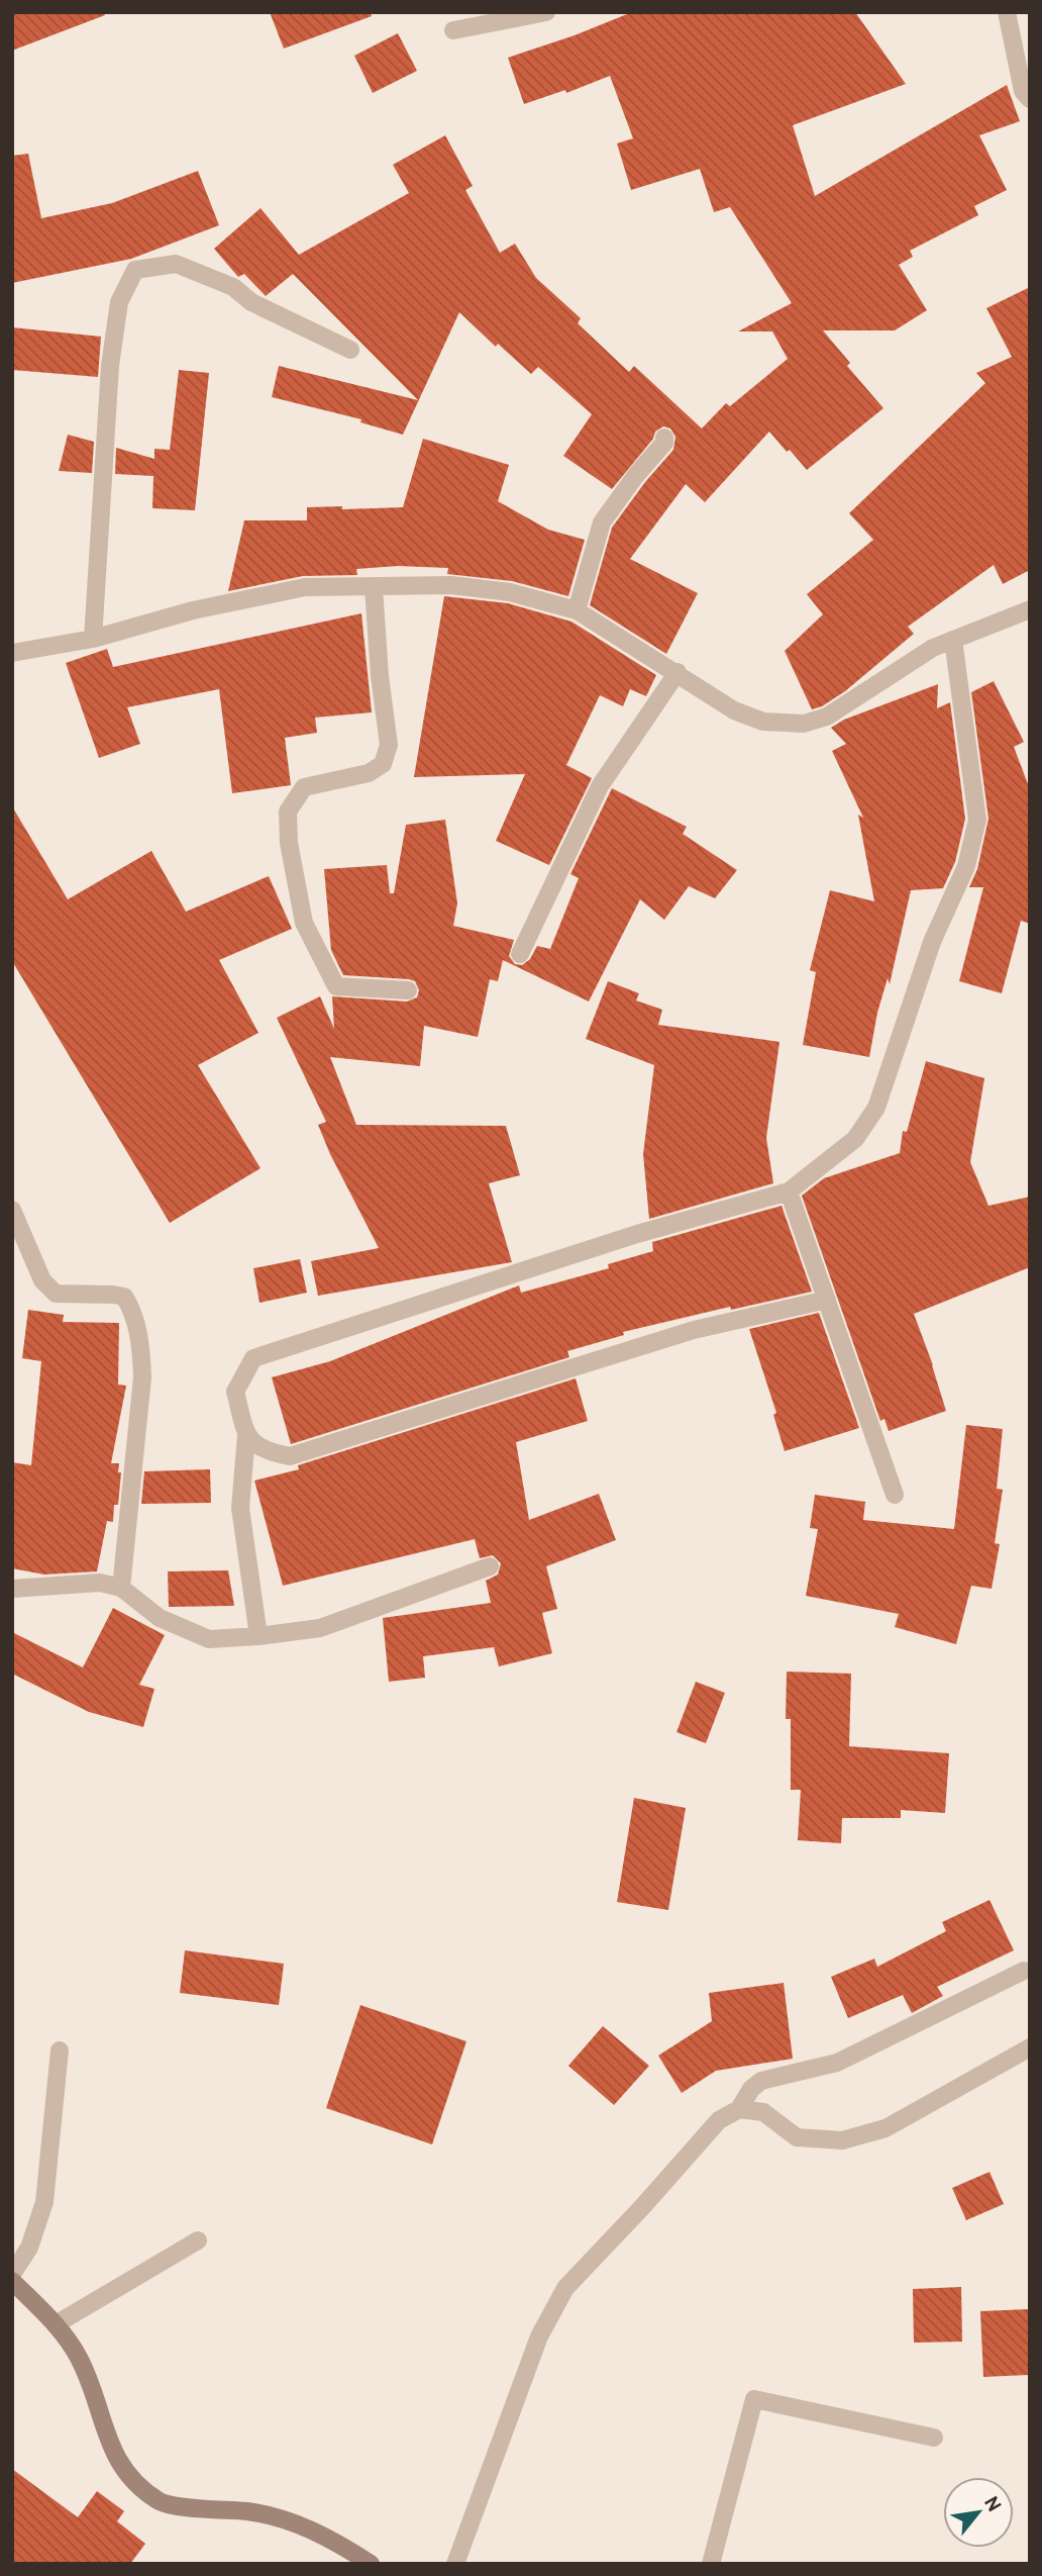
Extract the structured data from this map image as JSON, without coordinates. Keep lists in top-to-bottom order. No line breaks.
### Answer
{"north":"top right"}
